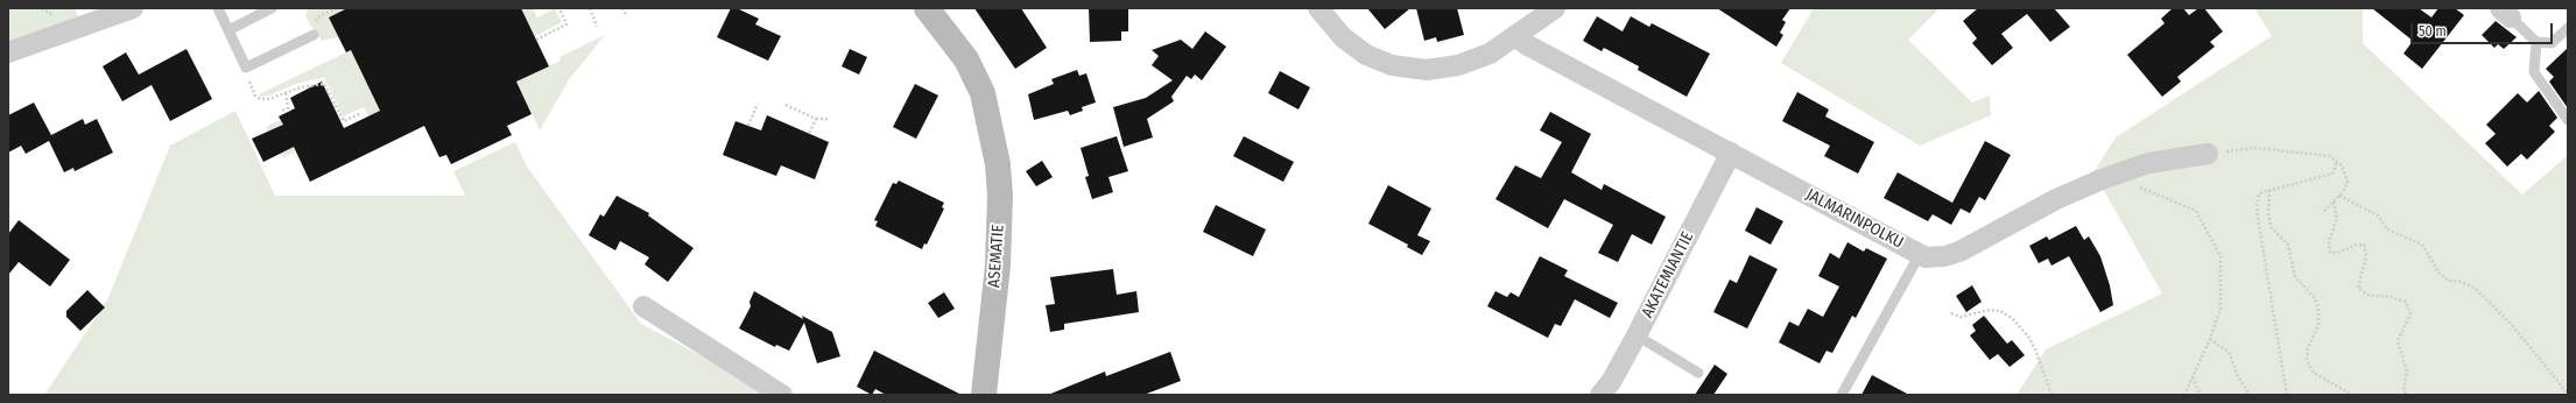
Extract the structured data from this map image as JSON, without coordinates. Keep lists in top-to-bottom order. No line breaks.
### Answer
{"streets":{"street":["JALMARINPOLKU","ASEMATIE","AKATEMIANTIE"]},"crossings":[["JALMARINPOLKU","AKATEMIANTIE"]],"scale_bar":"50 m"}
